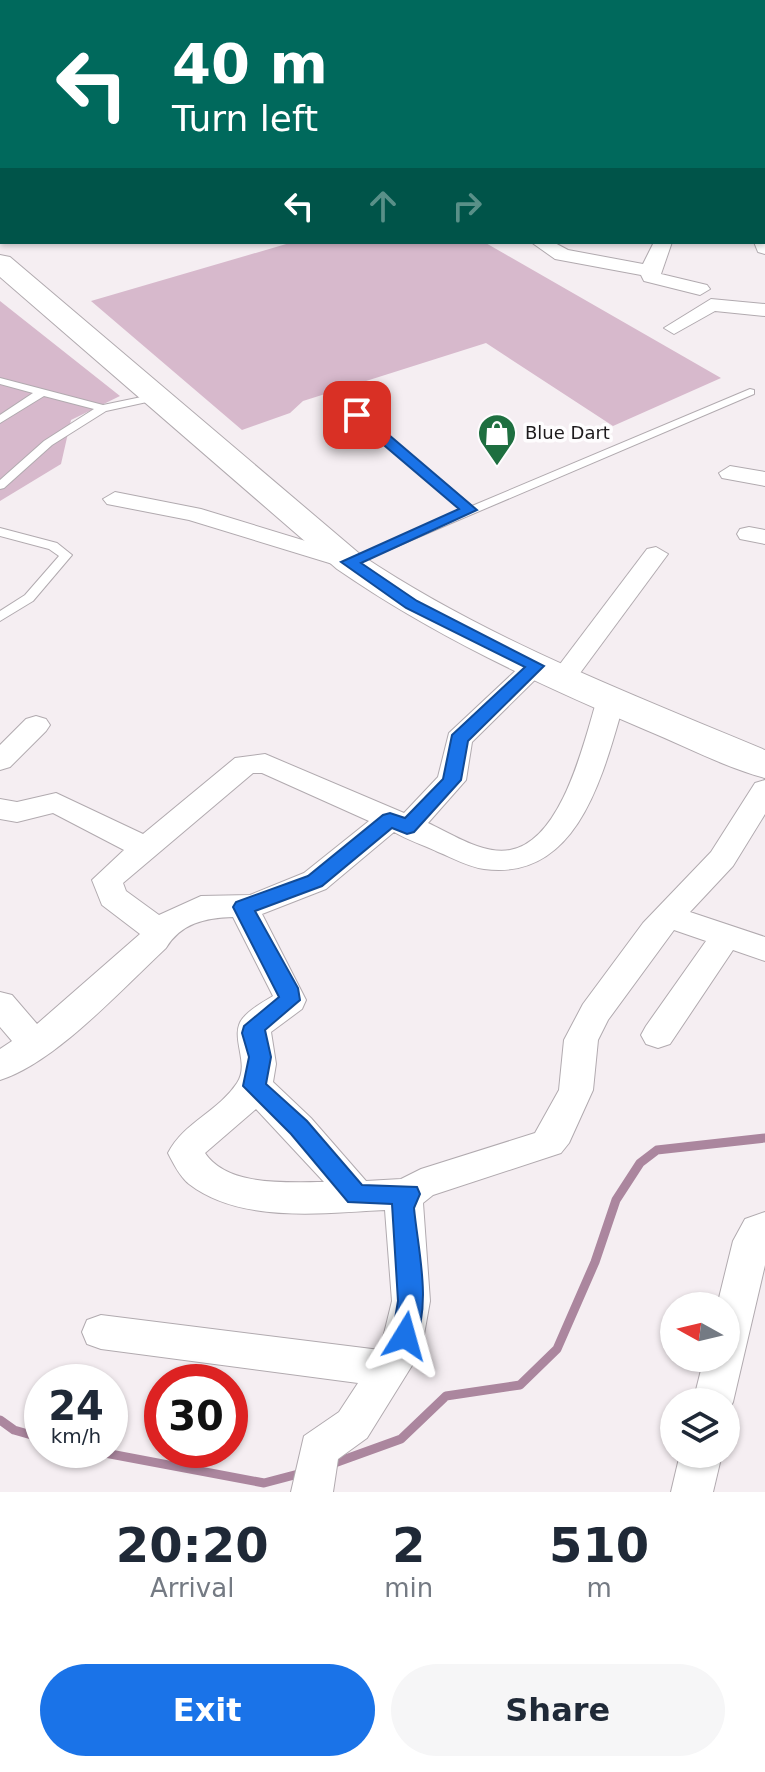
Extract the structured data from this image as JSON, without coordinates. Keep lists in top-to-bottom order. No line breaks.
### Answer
{"places":{"shop":["Blue Dart"]},"north":"left","page":{"turn":["40 m","Turn left"],"speed":"24 km/h","limit":"30","eta":["20:20","Arrival","2","min","510","m"],"buttons":["Exit","Share"]}}
